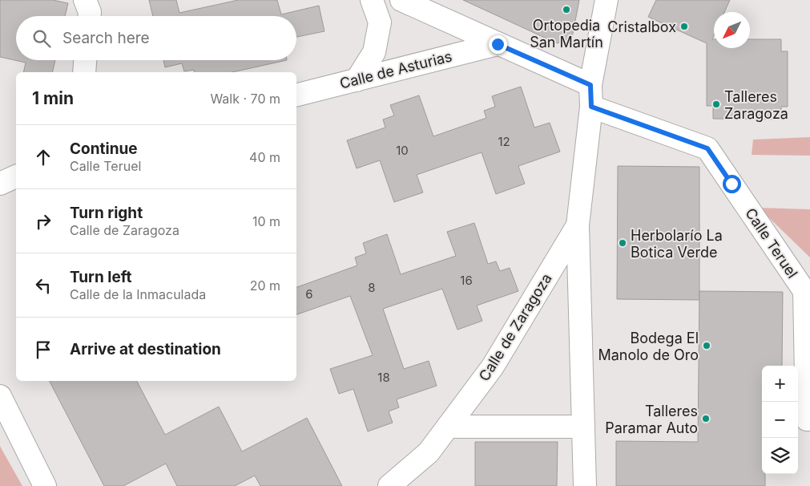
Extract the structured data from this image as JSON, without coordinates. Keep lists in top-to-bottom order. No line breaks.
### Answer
{"streets":{"street":["Calle de Asturias","Calle Teruel","Calle de Zaragoza"]},"crossings":[["Calle Teruel","Calle de Zaragoza"]],"places":["Ortopedia San Martín","Cristalbox","Talleres Zaragoza","Herbolarío La Botica Verde","Bodega El Manolo de Oro","Talleres Paramar Auto"],"house_numbers":["12","10","16","8","6","18"],"north":"bottom left","page":{"search":"Search here","heading":["1 min","Walk · 70 m"],"list":[["Continue","Calle Teruel","40 m"],["Turn right","Calle de Zaragoza","10 m"],["Turn left","Calle de la Inmaculada","20 m"],"Arrive at destination"],"map_buttons":["+","−"]}}
